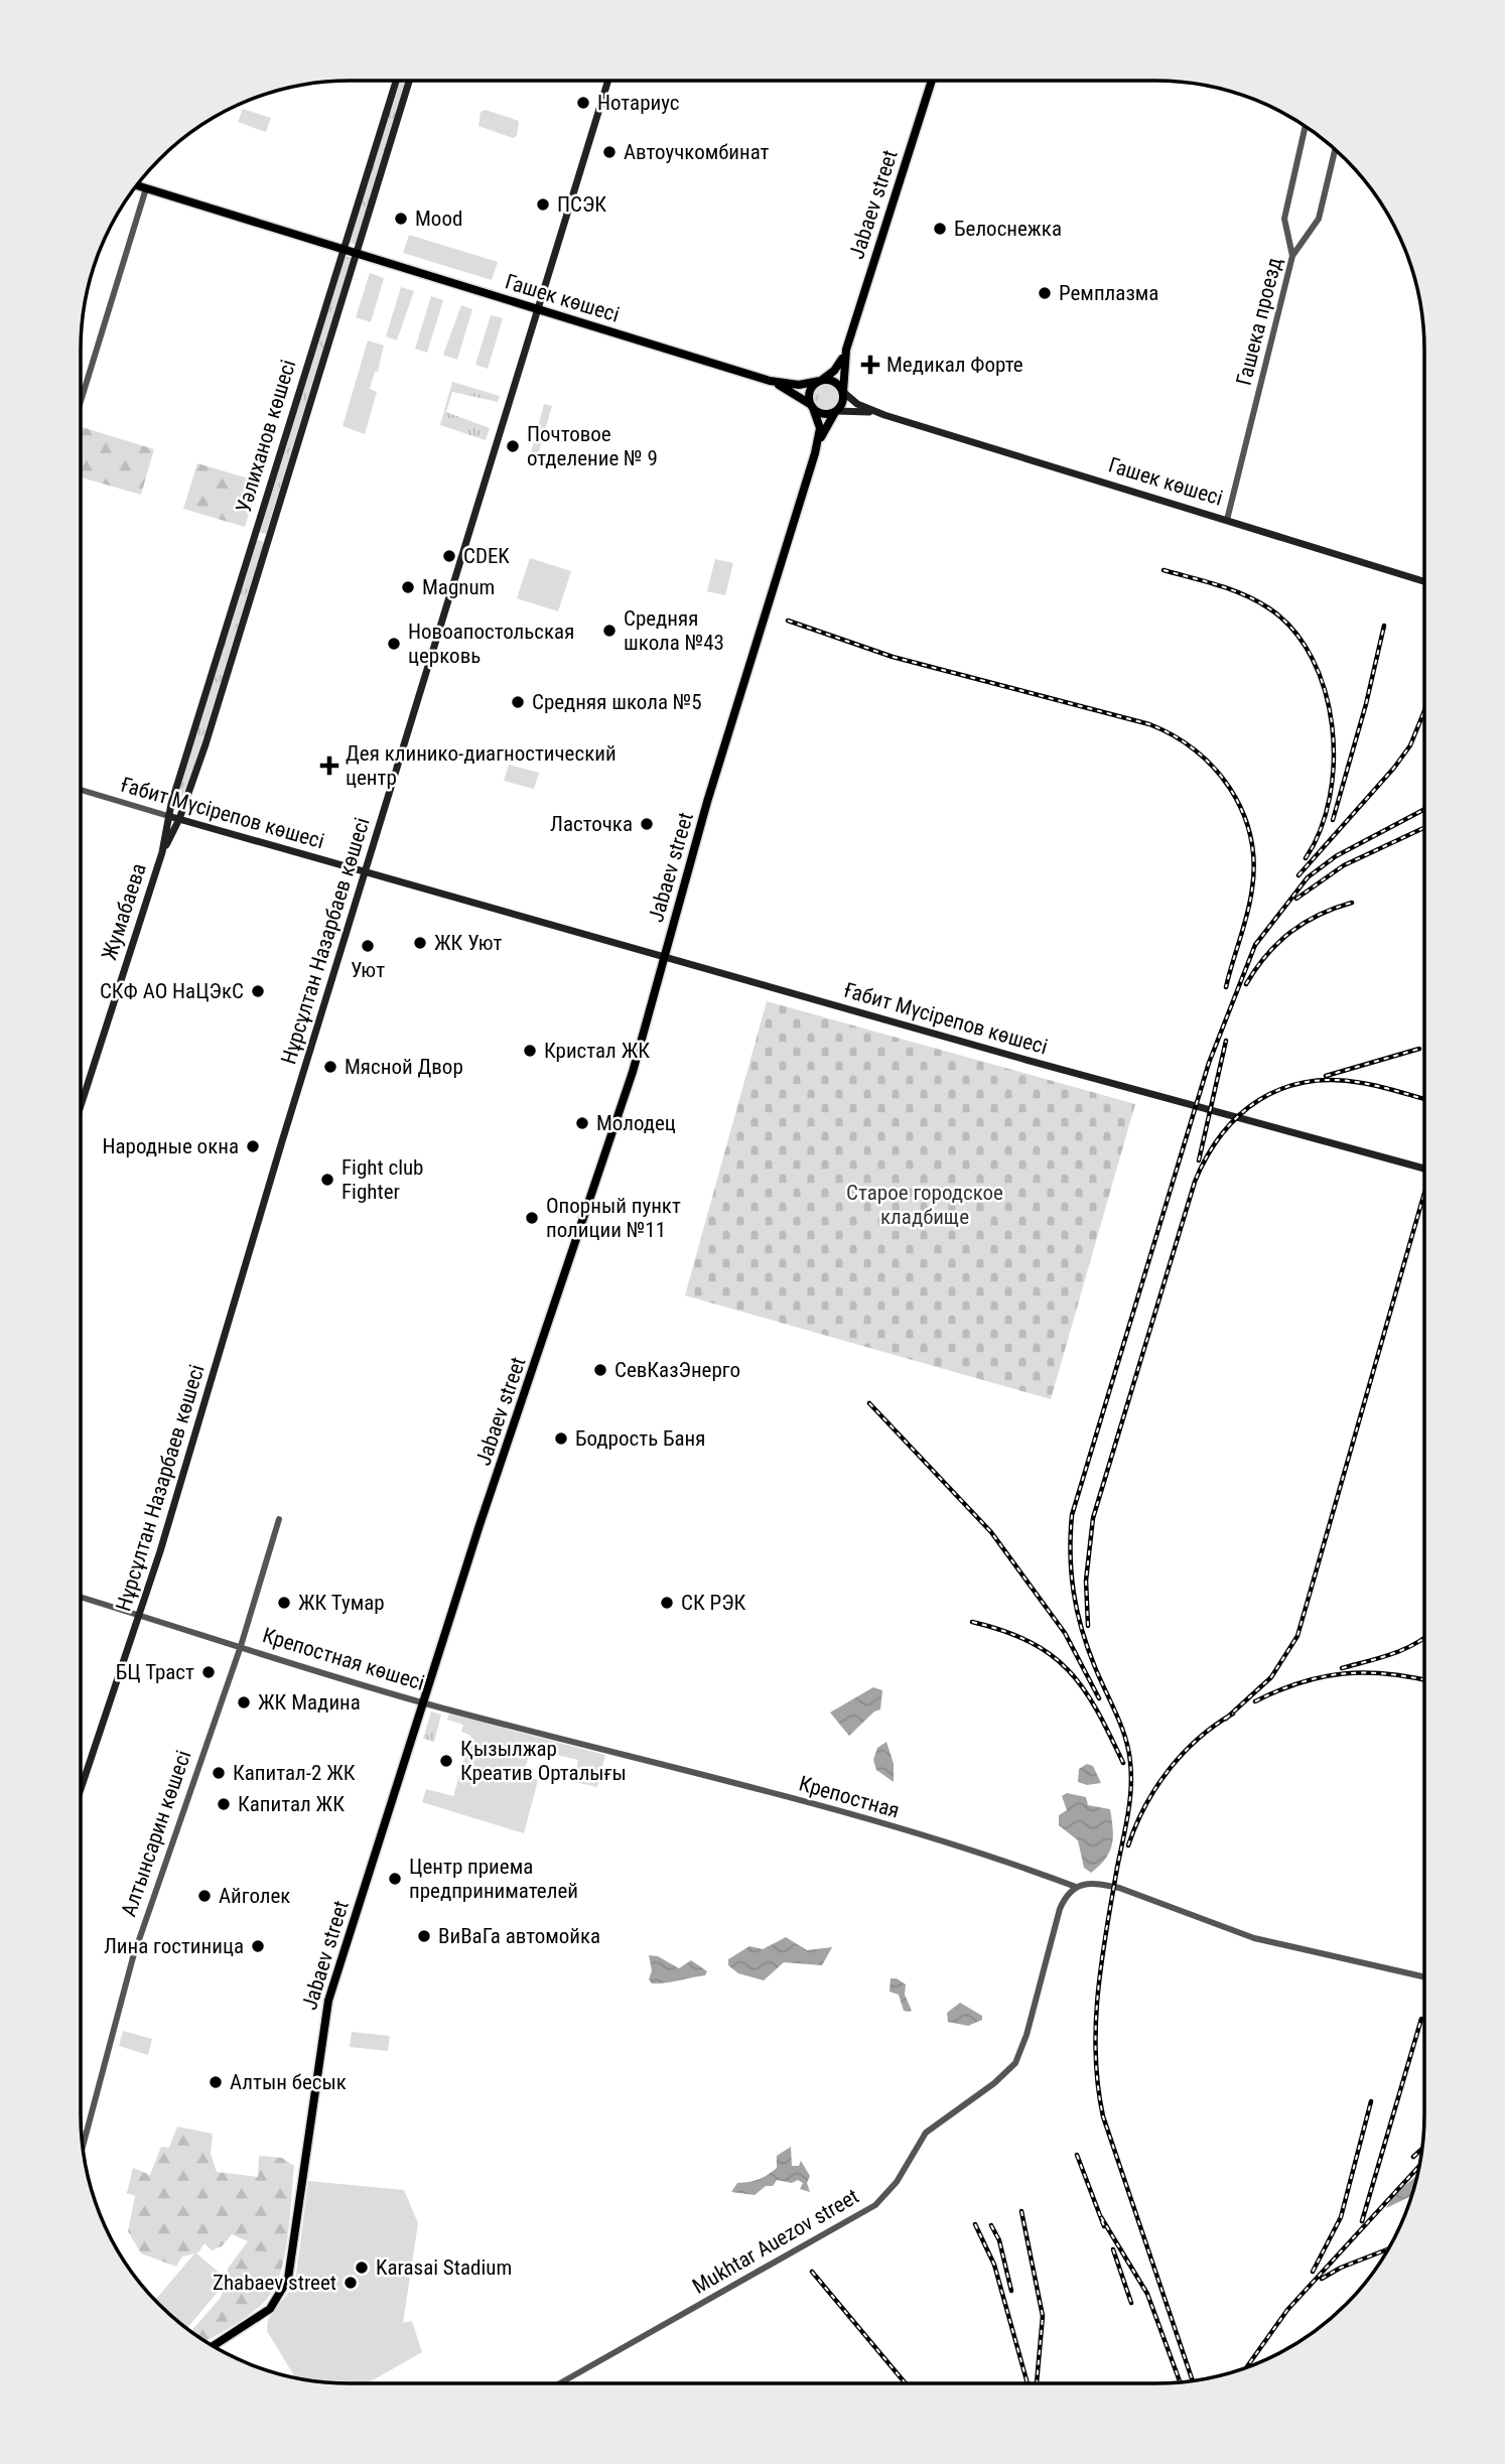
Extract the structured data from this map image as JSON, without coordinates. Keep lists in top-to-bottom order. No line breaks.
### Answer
{"streets":{"main road":["Jabaev street","Гашек көшесі","Уәлиханов көшесі","Ғабит Мүсірепов көшесі","Жумабаева","Нұрсұлтан Назарбаев көшесі"],"street":["Гашека проезд","Крепостная көшесі","Крепостная","Алтынсарин көшесі","Mukhtar Auezov street"]},"crossings":[["Jabaev street","Ғабит Мүсірепов көшесі"],["Jabaev street","Крепостная көшесі"],["Гашек көшесі","Гашека проезд"],["Гашек көшесі","Уәлиханов көшесі"],["Гашек көшесі","Нұрсұлтан Назарбаев көшесі"],["Уәлиханов көшесі","Ғабит Мүсірепов көшесі"],["Уәлиханов көшесі","Жумабаева"],["Ғабит Мүсірепов көшесі","Жумабаева"],["Ғабит Мүсірепов көшесі","Нұрсұлтан Назарбаев көшесі"],["Нұрсұлтан Назарбаев көшесі","Крепостная көшесі"],["Крепостная көшесі","Крепостная"],["Крепостная көшесі","Алтынсарин көшесі"],["Крепостная","Mukhtar Auezov street"]],"parks":["Старое городское кладбище"],"places":{"other":["Нотариус","Автоучкомбинат","ПСЭК","Mood","Белоснежка","Ремплазма","Почтовое отделение № 9","CDEK","Magnum","Средняя школа №43","Новоапостольская церковь","Средняя школа №5","Ласточка","ЖК Уют","Уют","СКФ АО НаЦЭкС","Кристал ЖК","Мясной Двор","Молодец","Народные окна","Fight club Fighter","Опорный пункт полиции №11","СевКазЭнерго","Бодрость Баня","ЖК Тумар","СК РЭК","БЦ Траст","ЖК Мадина","Қызылжар Креатив Орталығы","Капитал-2 ЖК","Капитал ЖК","Центр приема предпринимателей","Айголек","ВиВаГа автомойка","Лина гостиница","Алтын бесык","Karasai Stadium","Zhabaev street"],"health":["Медикал Форте","Дея клинико-диагностический центр"]}}
